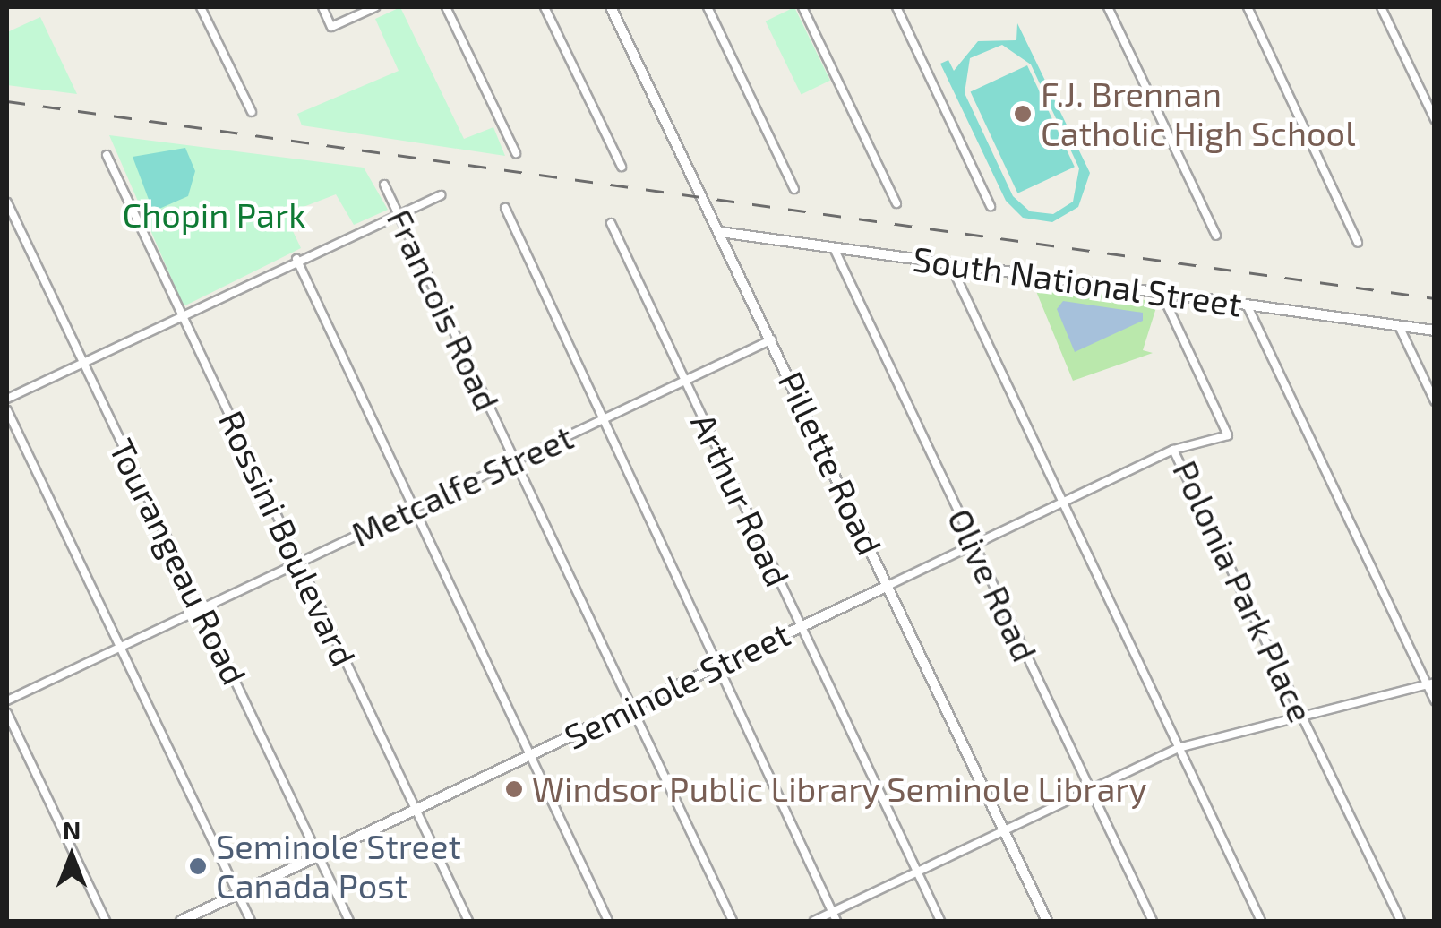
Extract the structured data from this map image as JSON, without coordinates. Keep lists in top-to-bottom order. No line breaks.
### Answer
{"streets":{"street":["South National Street","Francois Road","Pillette Road","Metcalfe Street","Arthur Road","Rossini Boulevard","Tourangeau Road","Olive Road","Polonia Park Place","Seminole Street"]},"crossings":[["South National Street","Pillette Road"],["South National Street","Olive Road"],["South National Street","Polonia Park Place"],["Francois Road","Metcalfe Street"],["Francois Road","Seminole Street"],["Pillette Road","Metcalfe Street"],["Pillette Road","Seminole Street"],["Metcalfe Street","Arthur Road"],["Metcalfe Street","Rossini Boulevard"],["Metcalfe Street","Tourangeau Road"],["Arthur Road","Seminole Street"],["Rossini Boulevard","Seminole Street"],["Tourangeau Road","Seminole Street"],["Olive Road","Seminole Street"],["Polonia Park Place","Seminole Street"]],"parks":["Chopin Park"],"places":["F.J. Brennan Catholic High School","Windsor Public Library Seminole Library","Seminole Street Canada Post"],"north":"top"}
